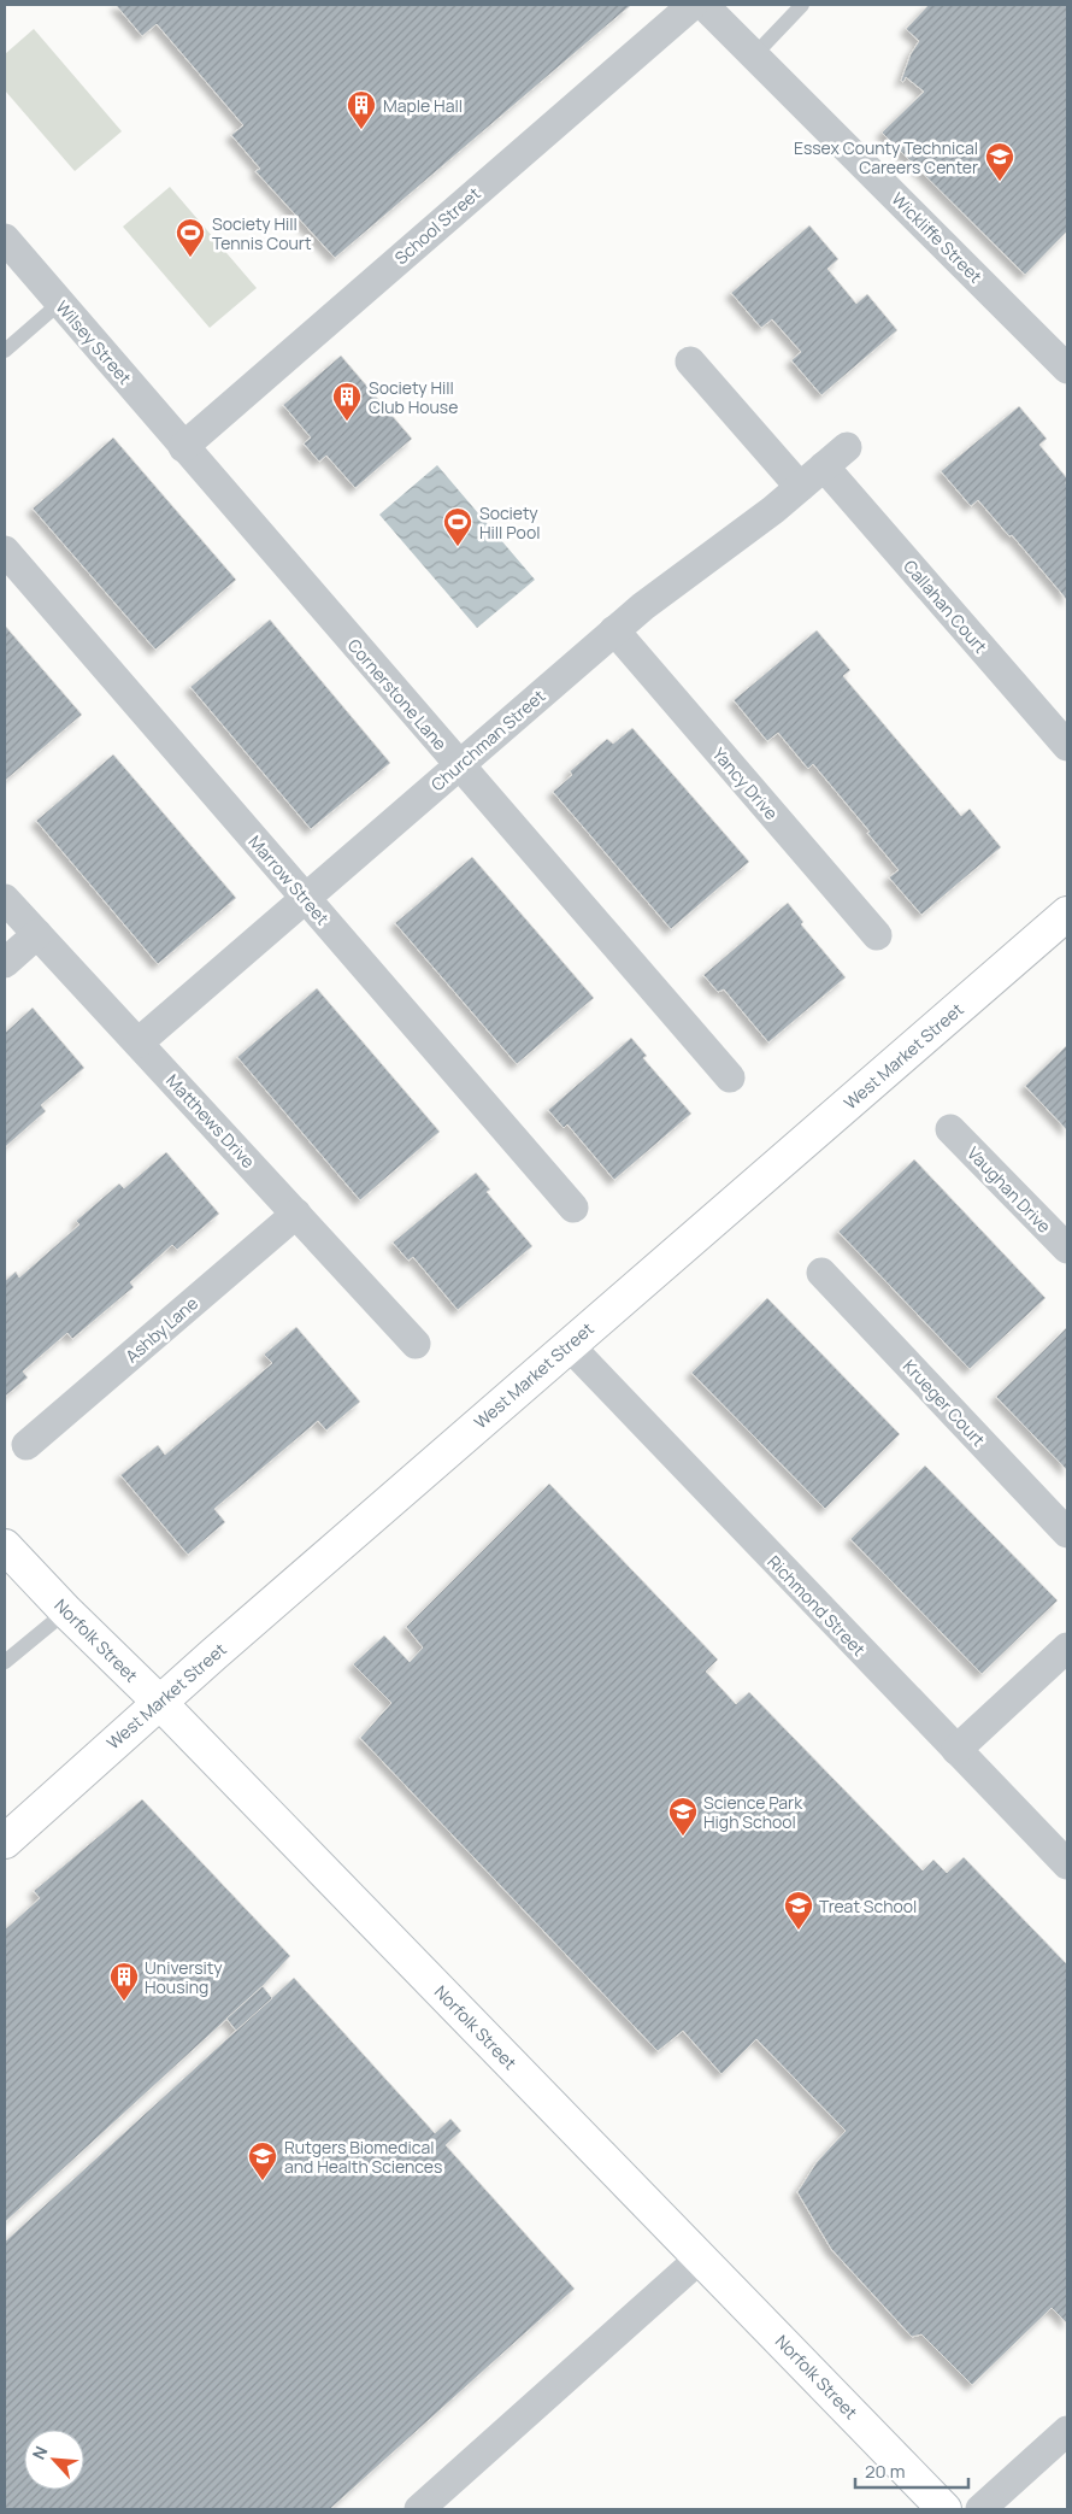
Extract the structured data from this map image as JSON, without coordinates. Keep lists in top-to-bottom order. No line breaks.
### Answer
{"streets":{"main road":["West Market Street","Norfolk Street"],"street":["School Street","Wickliffe Street","Wilsey Street","Callahan Court","Cornerstone Lane","Churchman Street","Yancy Drive","Marrow Street","Matthews Drive","Vaughan Drive","Ashby Lane","Krueger Court","Richmond Street"]},"crossings":[["School Street","Wilsey Street"],["School Street","Cornerstone Lane"],["Wilsey Street","Cornerstone Lane"],["Callahan Court","Churchman Street"],["Cornerstone Lane","Churchman Street"],["Churchman Street","Yancy Drive"],["Churchman Street","Marrow Street"],["Churchman Street","Matthews Drive"],["West Market Street","Richmond Street"],["West Market Street","Norfolk Street"],["Matthews Drive","Ashby Lane"]],"places":{"building":["Maple Hall","Society Hill Club House","University Housing"],"school or university":["Essex County Technical Careers Center","Science Park High School","Treat School","Rutgers Biomedical and Health Sciences"],"sports":["Society Hill Tennis Court","Society Hill Pool"]},"scale_bar":"20 m","north":"top left"}
